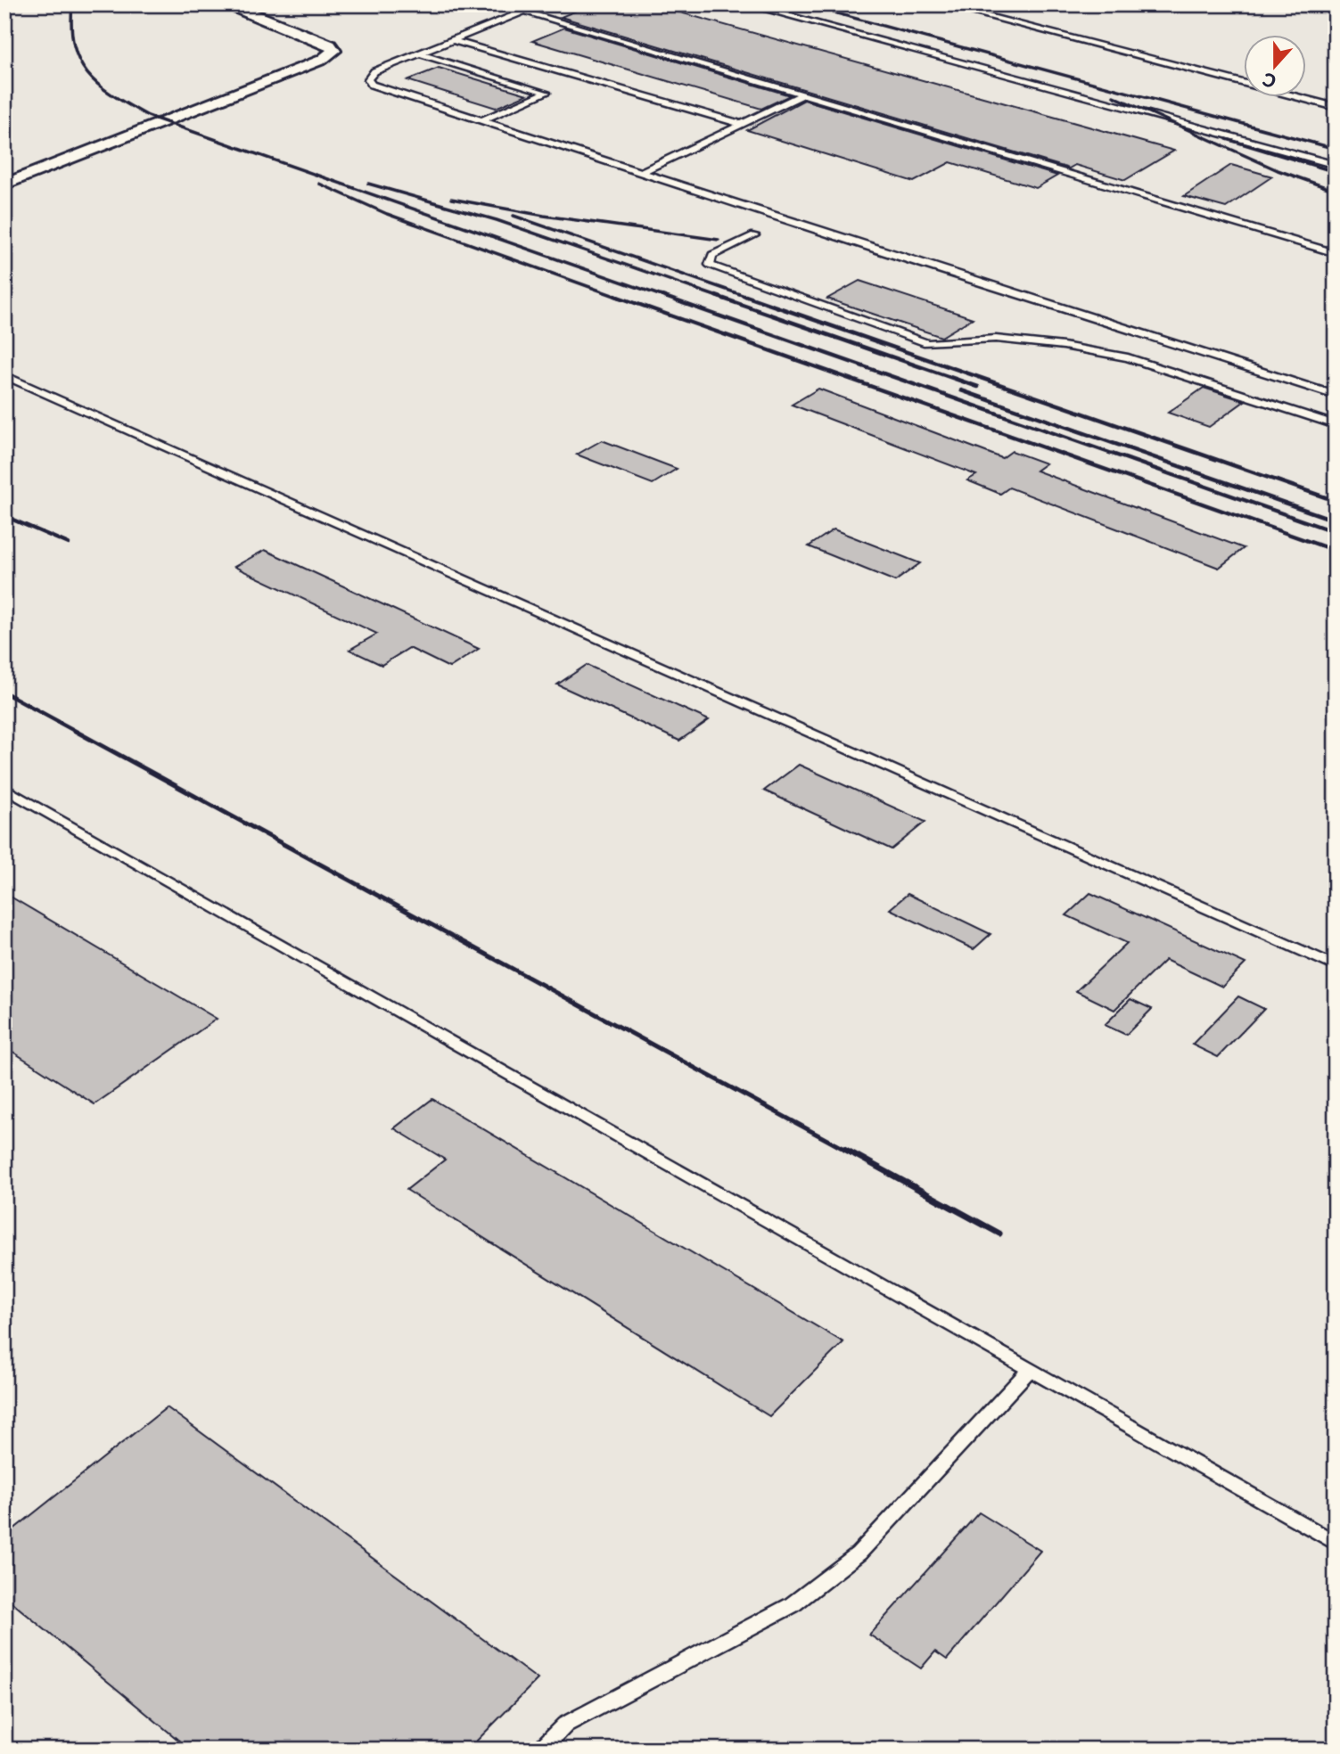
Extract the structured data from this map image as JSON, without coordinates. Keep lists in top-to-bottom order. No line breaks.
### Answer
{"north":"bottom"}
